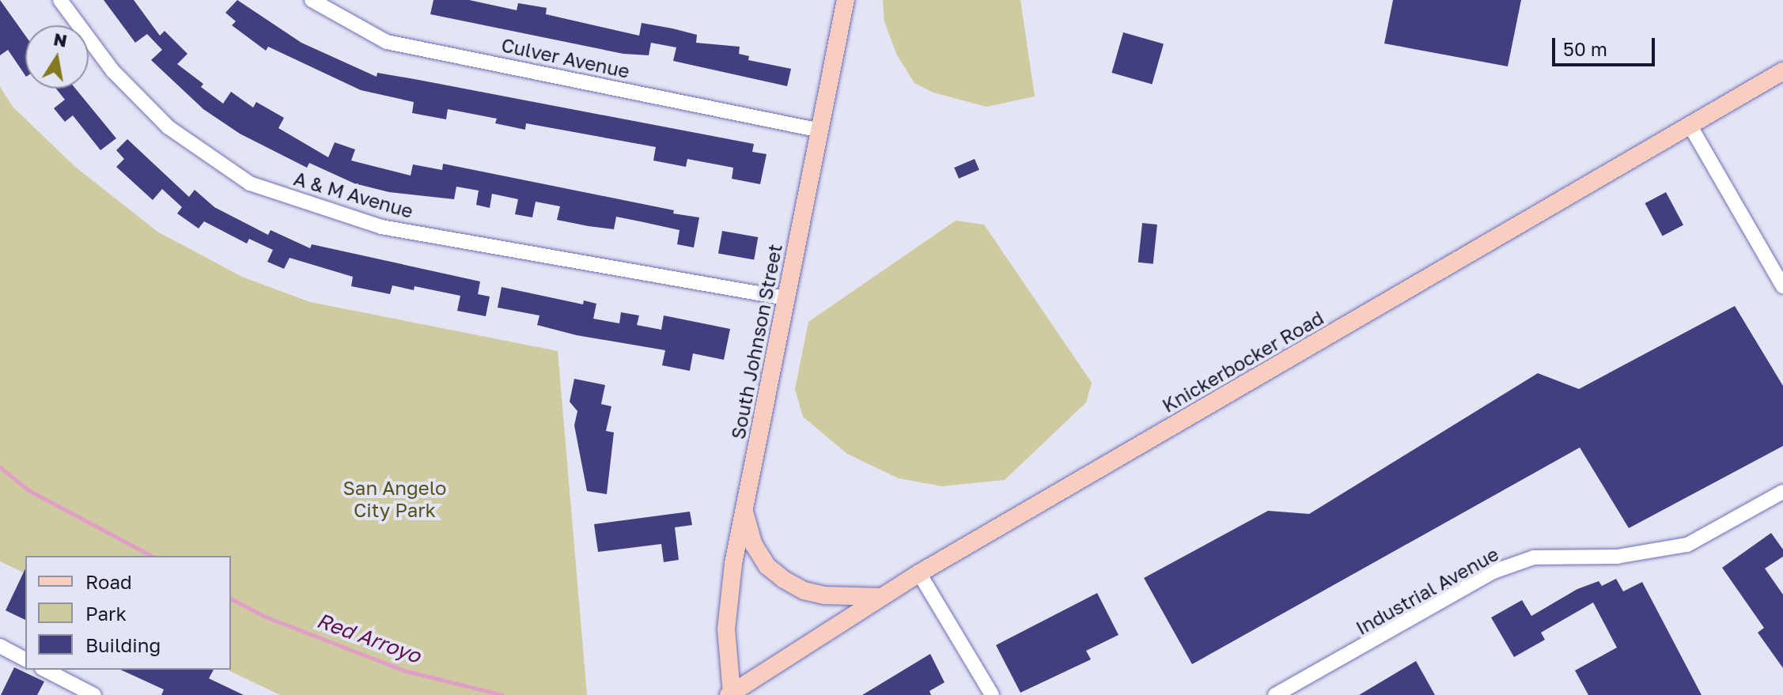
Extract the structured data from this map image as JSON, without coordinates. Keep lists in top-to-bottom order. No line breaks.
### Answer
{"streets":{"main road":["South Johnson Street","Knickerbocker Road"],"street":["Culver Avenue","A & M Avenue","Industrial Avenue"]},"crossings":[["Culver Avenue","South Johnson Street"],["A & M Avenue","South Johnson Street"],["South Johnson Street","Knickerbocker Road"]],"water":["Red Arroyo"],"parks":["San Angelo City Park"],"legend":["Road","Park","Building"],"scale_bar":"50 m","north":"top"}
